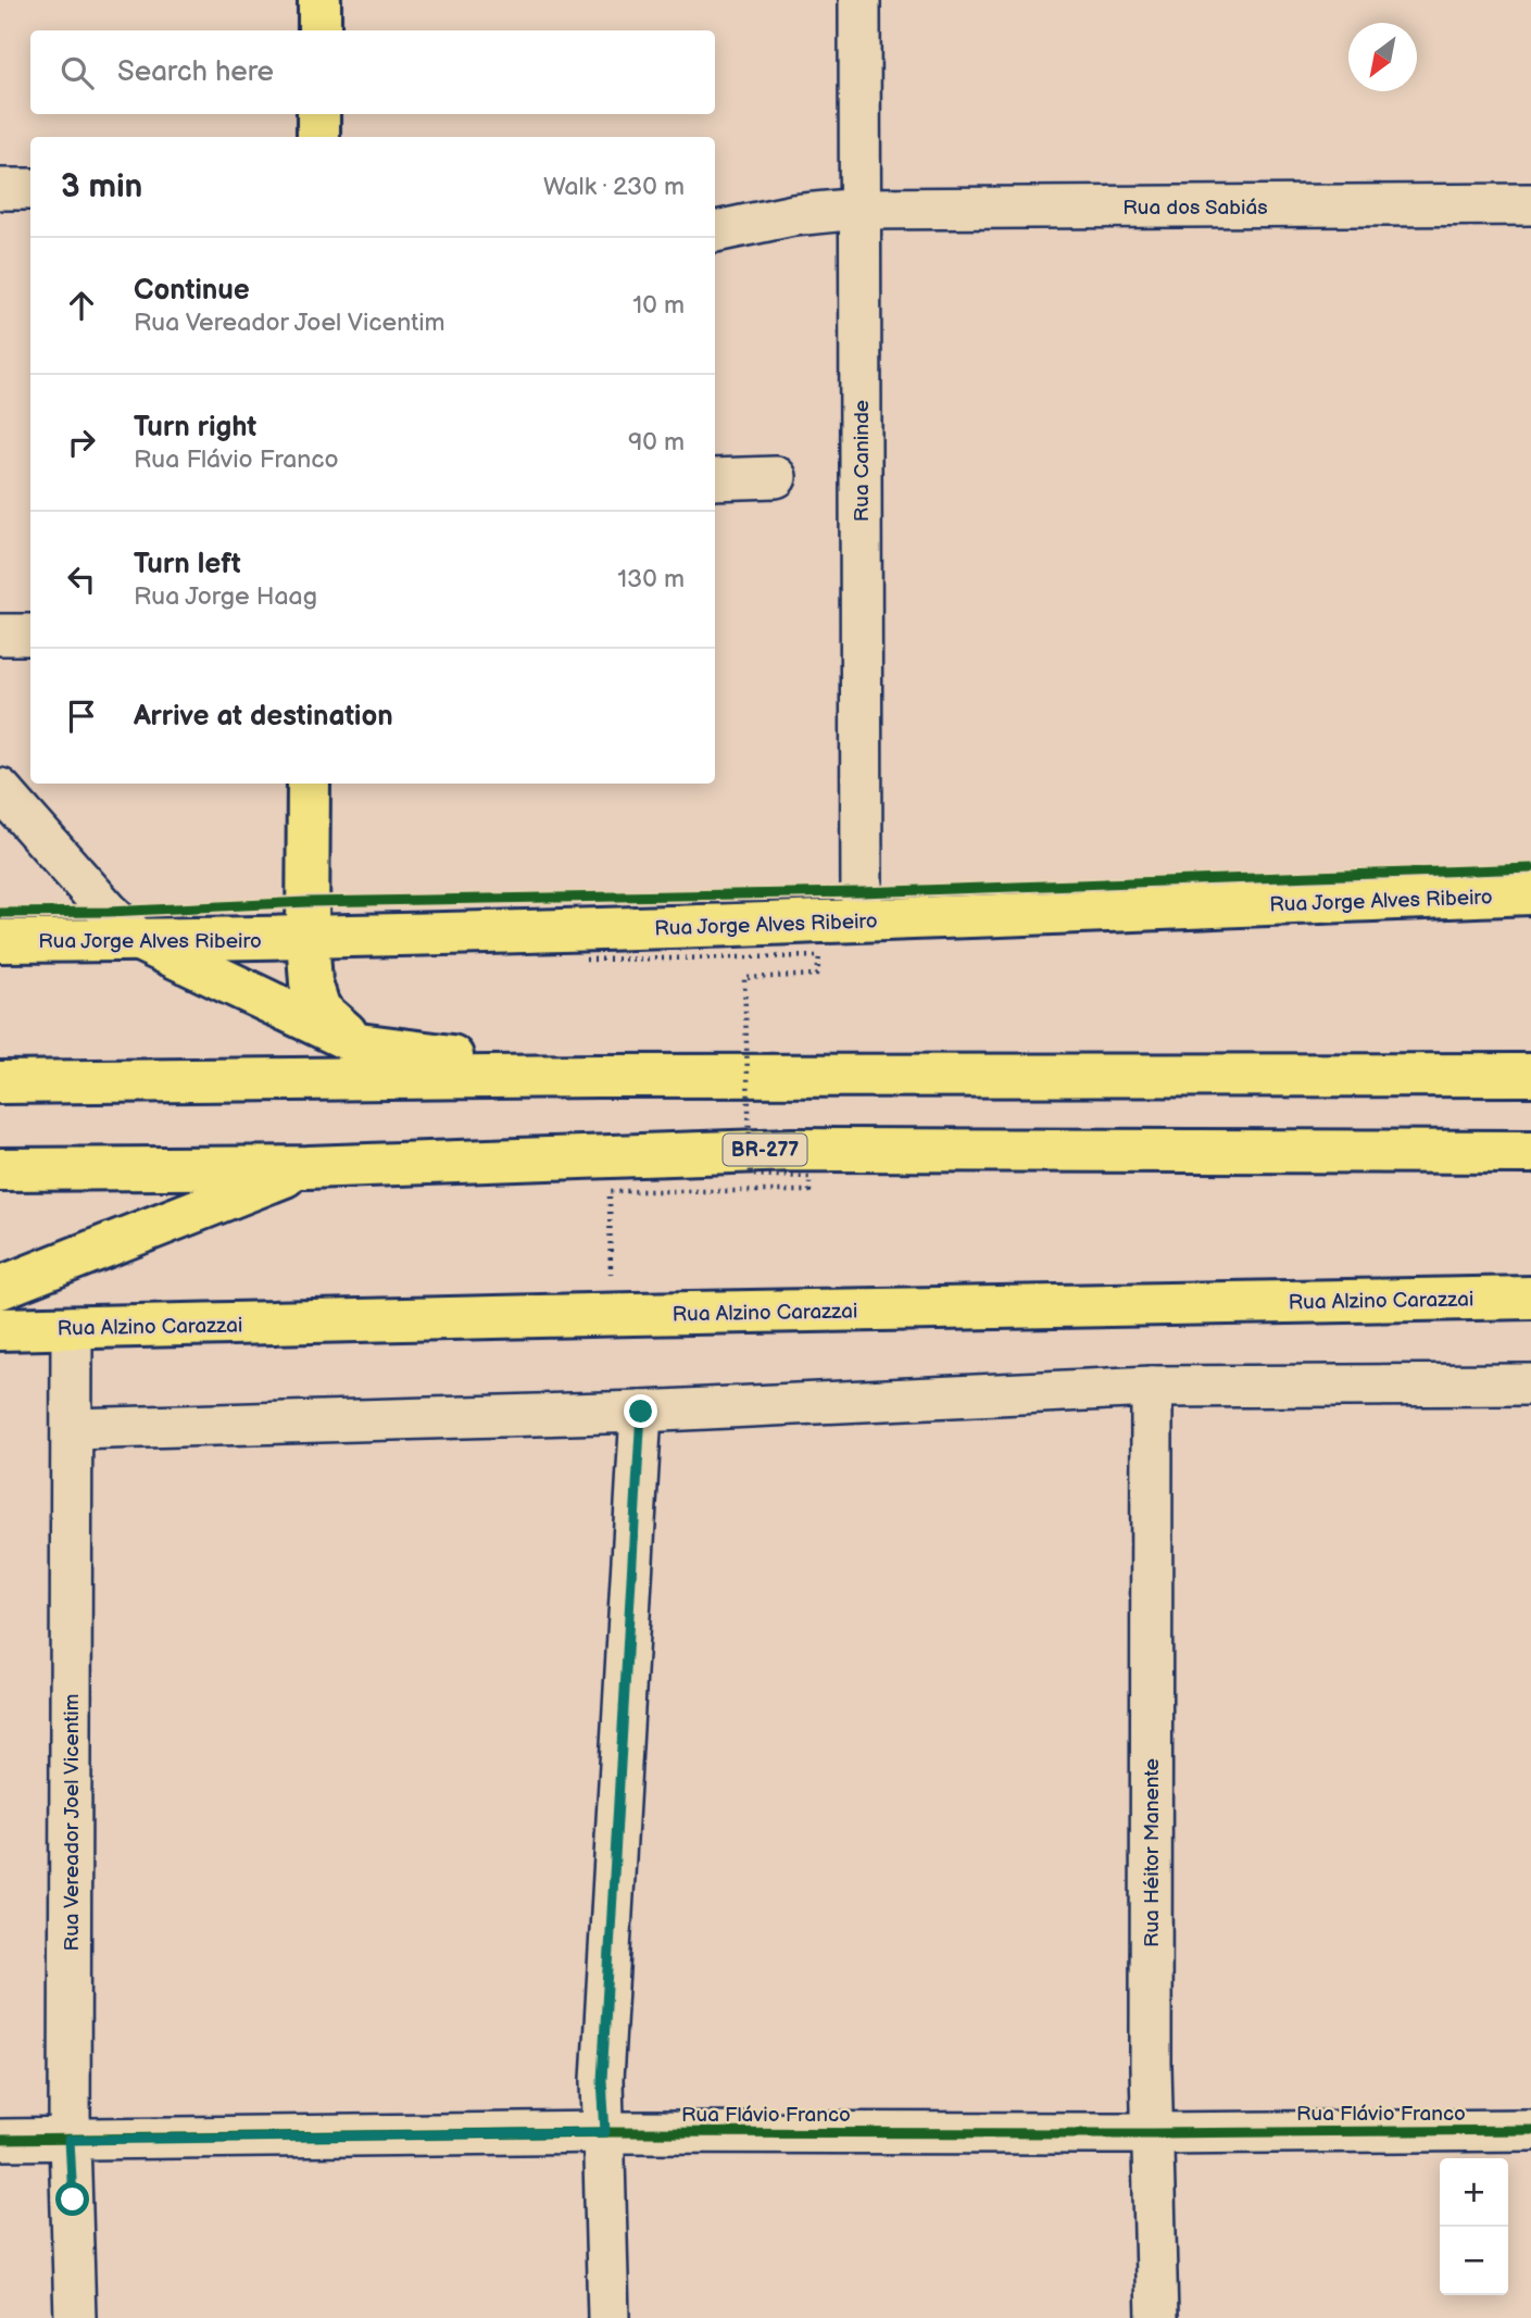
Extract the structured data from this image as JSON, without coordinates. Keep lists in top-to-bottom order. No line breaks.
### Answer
{"streets":{"main road":["Rua Jorge Alves Ribeiro","BR-277","Rua Alzino Carazzai"],"street":["Rua dos Sabiás","Rua Caninde","Rua Vereador Joel Vicentim","Rua Héitor Manente","Rua Flávio Franco"]},"crossings":[["Rua dos Sabiás","Rua Caninde"],["Rua Caninde","Rua Jorge Alves Ribeiro"],["Rua Alzino Carazzai","Rua Vereador Joel Vicentim"],["Rua Vereador Joel Vicentim","Rua Flávio Franco"],["Rua Héitor Manente","Rua Flávio Franco"]],"north":"bottom left","page":{"search":"Search here","heading":["3 min","Walk · 230 m"],"list":[["Continue","Rua Vereador Joel Vicentim","10 m"],["Turn right","Rua Flávio Franco","90 m"],["Turn left","Rua Jorge Haag","130 m"],"Arrive at destination"],"map_buttons":["+","−"]}}
